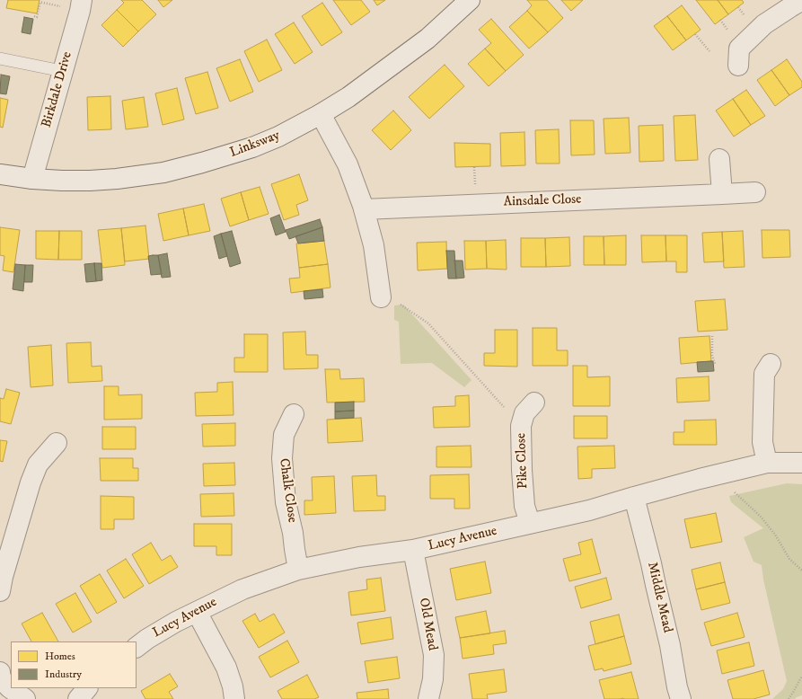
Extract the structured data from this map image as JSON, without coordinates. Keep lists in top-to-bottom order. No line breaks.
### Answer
{"streets":{"street":["Birkdale Drive","Linksway","Ainsdale Close","Pike Close","Chalk Close","Lucy Avenue","Middle Mead","Old Mead"]},"crossings":[["Birkdale Drive","Linksway"],["Pike Close","Lucy Avenue"],["Chalk Close","Lucy Avenue"],["Lucy Avenue","Middle Mead"],["Lucy Avenue","Old Mead"]],"legend":["Homes","Industry"]}
